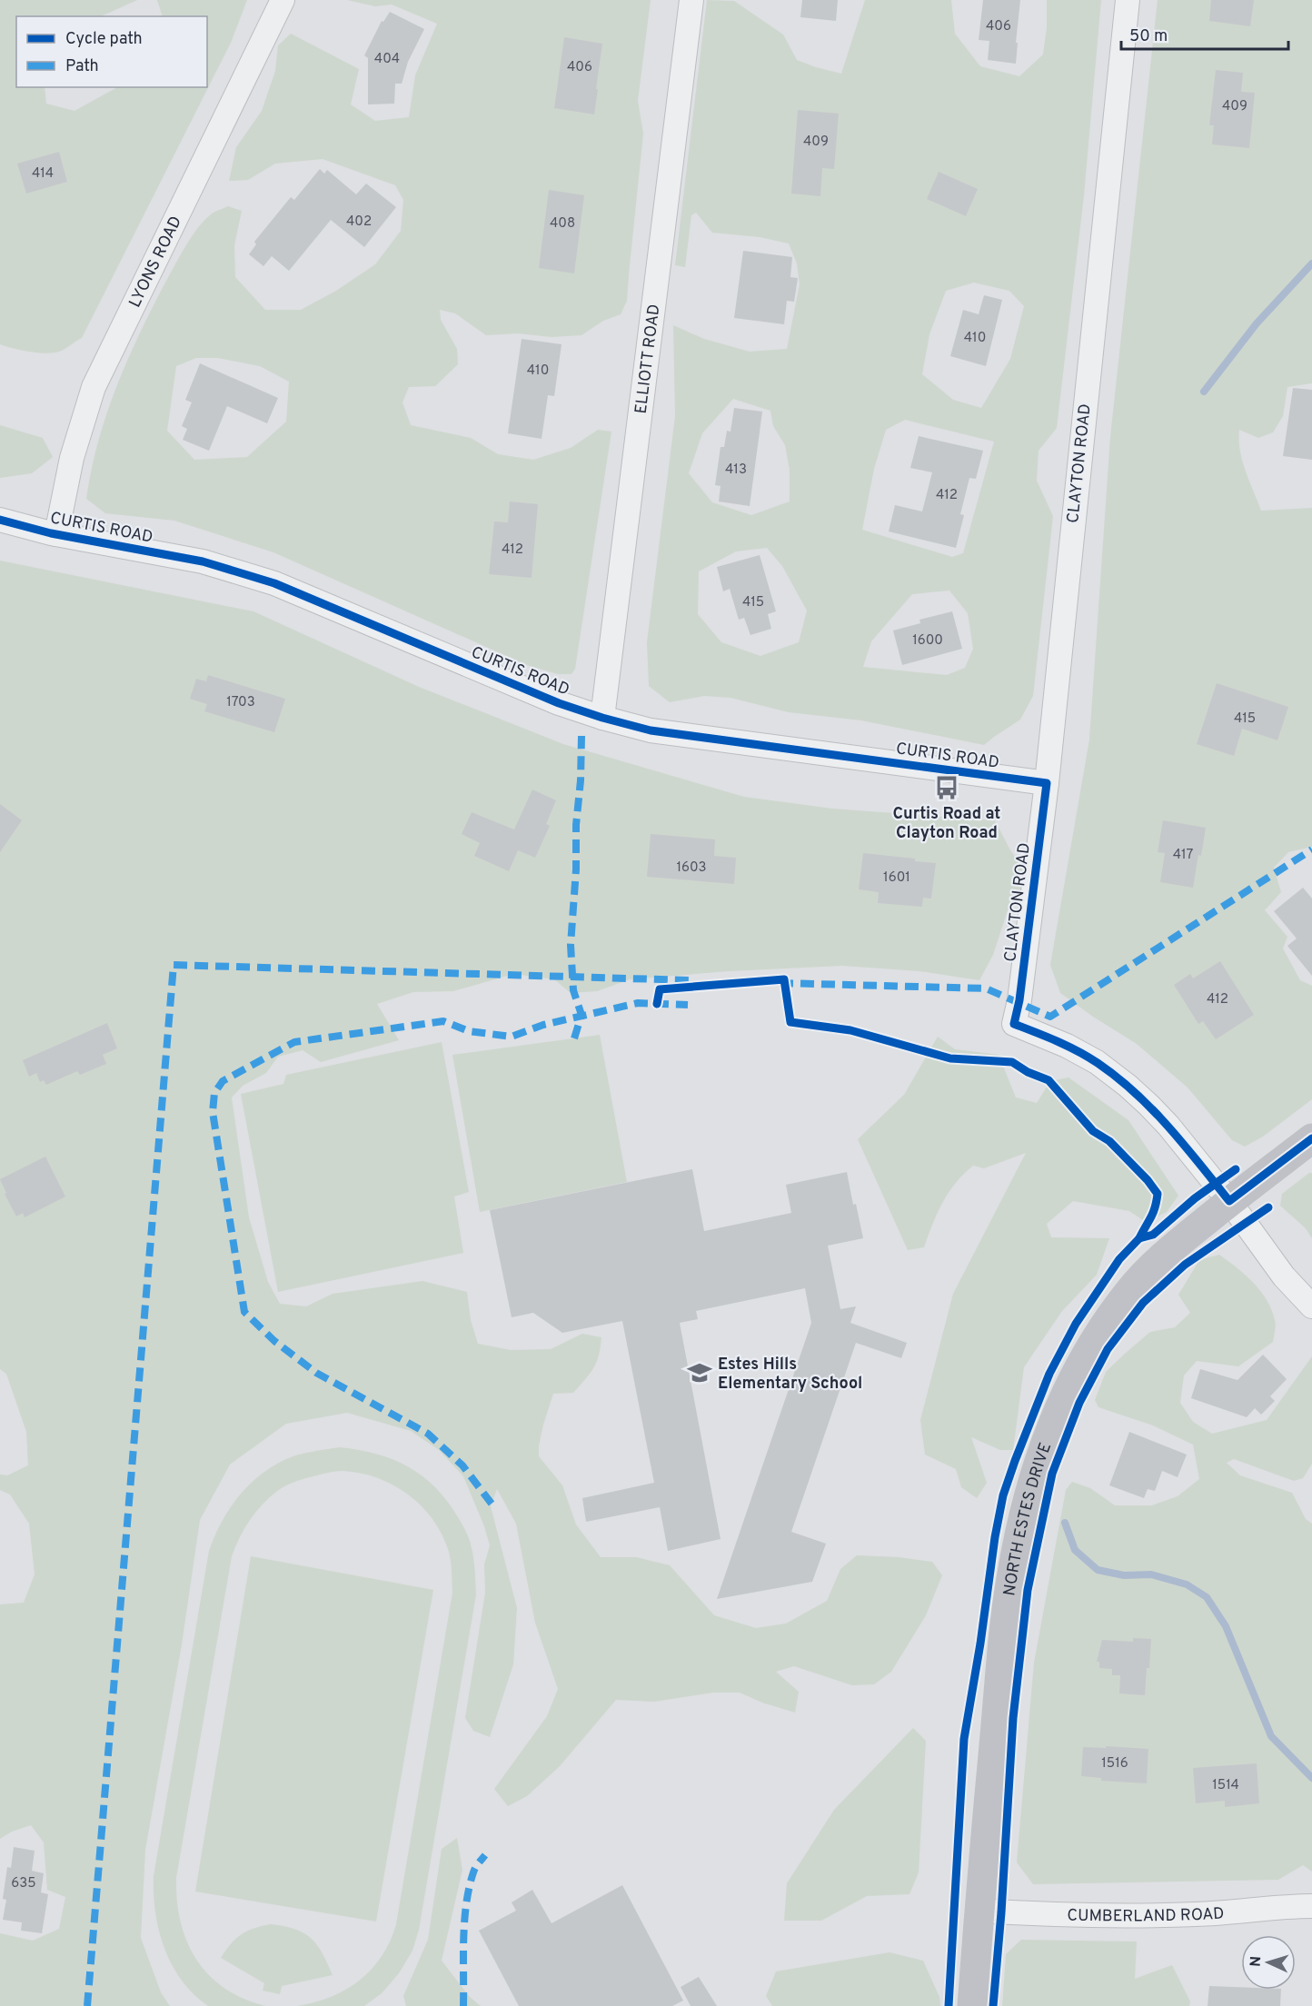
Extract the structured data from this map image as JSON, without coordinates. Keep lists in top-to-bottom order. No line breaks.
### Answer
{"streets":{"main road":["NORTH ESTES DRIVE"],"street":["LYONS ROAD","ELLIOTT ROAD","CLAYTON ROAD","CURTIS ROAD","CUMBERLAND ROAD"]},"crossings":[["LYONS ROAD","CURTIS ROAD"],["ELLIOTT ROAD","CURTIS ROAD"],["CLAYTON ROAD","CURTIS ROAD"],["CLAYTON ROAD","NORTH ESTES DRIVE"],["NORTH ESTES DRIVE","CUMBERLAND ROAD"]],"places":{"bus stop":["Curtis Road at Clayton Road"],"school or university":["Estes Hills Elementary School"]},"house_numbers":["406","404","406","409","409","414","402","408","410","410","413","412","412","415","1600","1703","415","417","1603","1601","412","1516","1514","635"],"legend":["Cycle path","Path"],"scale_bar":"50 m","north":"left"}
